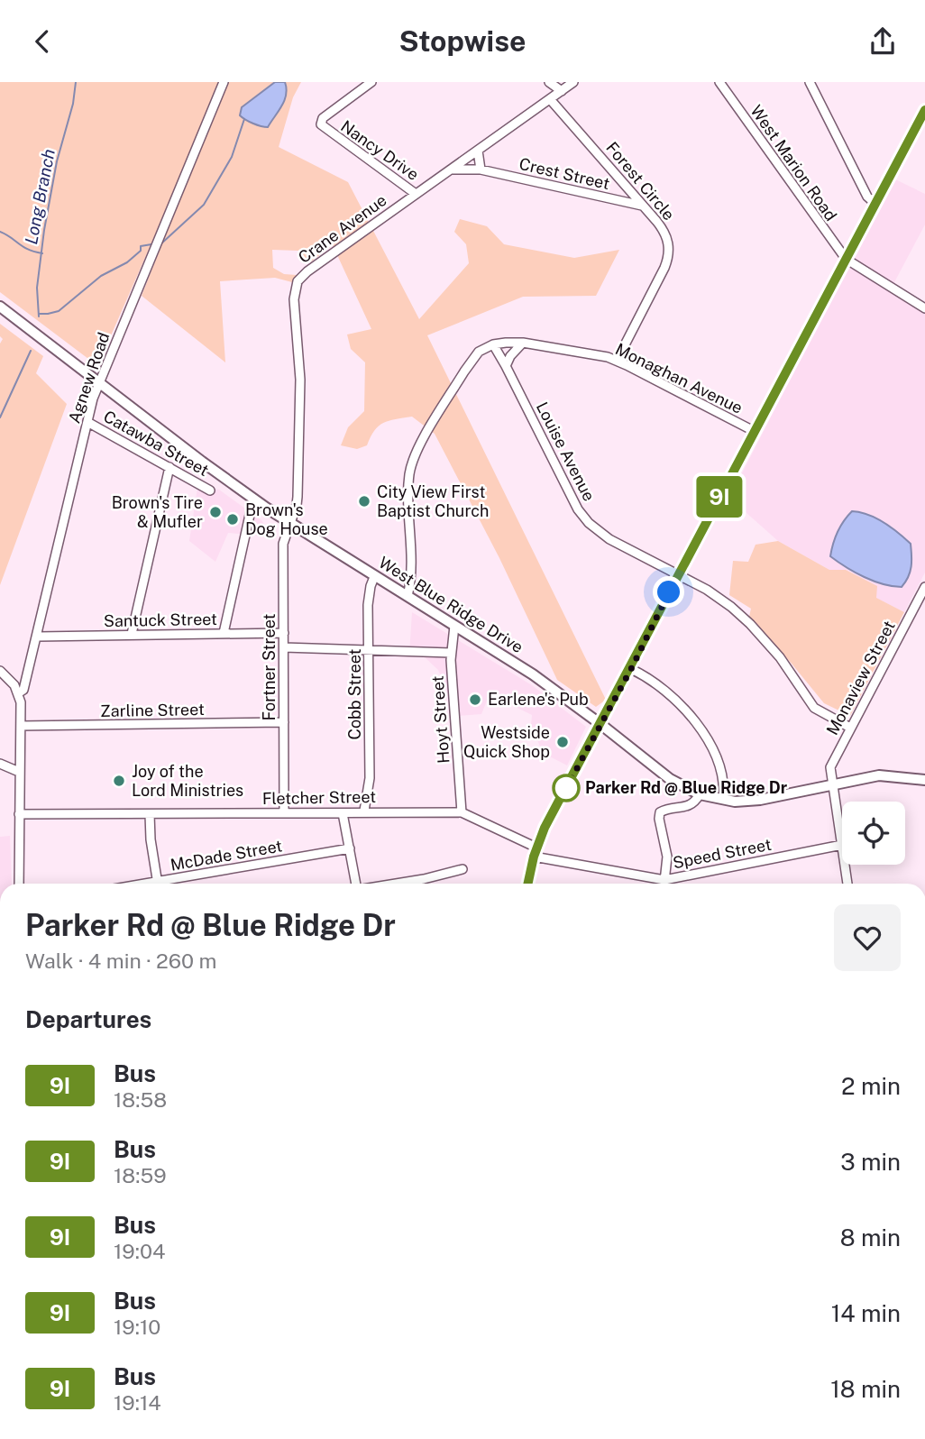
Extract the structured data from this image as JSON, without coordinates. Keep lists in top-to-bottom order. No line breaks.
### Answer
{"streets":{"main road":["West Blue Ridge Drive"],"street":["Nancy Drive","West Marion Road","Crest Street","Forest Circle","Crane Avenue","Agnew Road","Monaghan Avenue","Catawba Street","Louise Avenue","Santuck Street","Fortner Street","Monaview Street","Cobb Street","Zarline Street","Hoyt Street","Fletcher Street","Speed Street","McDade Street"]},"crossings":[["Nancy Drive","Crane Avenue"],["Crest Street","Forest Circle"],["Crest Street","Crane Avenue"],["Forest Circle","Crane Avenue"],["Forest Circle","Monaghan Avenue"],["Crane Avenue","West Blue Ridge Drive"],["Crane Avenue","Fortner Street"],["Agnew Road","Catawba Street"],["Agnew Road","West Blue Ridge Drive"],["Agnew Road","Santuck Street"],["Monaghan Avenue","Louise Avenue"],["Louise Avenue","Monaview Street"],["West Blue Ridge Drive","Fortner Street"],["West Blue Ridge Drive","Monaview Street"],["West Blue Ridge Drive","Cobb Street"],["West Blue Ridge Drive","Hoyt Street"],["Santuck Street","Fortner Street"],["Fortner Street","Zarline Street"],["Fortner Street","Fletcher Street"],["Monaview Street","Speed Street"],["Cobb Street","Fletcher Street"],["Hoyt Street","Fletcher Street"]],"water":["Long Branch"],"places":["City View First Baptist Church","Brown's Tire & Mufler","Brown's Dog House","Earlene's Pub","Westside Quick Shop","Joy of the Lord Ministries","Parker Rd @ Blue Ridge Dr"],"lines":["bus line 9I"],"page":{"header":"Stopwise","on_map":"9I","heading":[["Parker Rd @ Blue Ridge Dr","Walk · 4 min · 260 m"],"Departures"],"list":[{"mark":"9I","name":"Bus","note":"18:58","value":"2 min"},{"mark":"9I","name":"Bus","note":"18:59","value":"3 min"},{"mark":"9I","name":"Bus","note":"19:04","value":"8 min"},{"mark":"9I","name":"Bus","note":"19:10","value":"14 min"},{"mark":"9I","name":"Bus","note":"19:14","value":"18 min"}]}}
